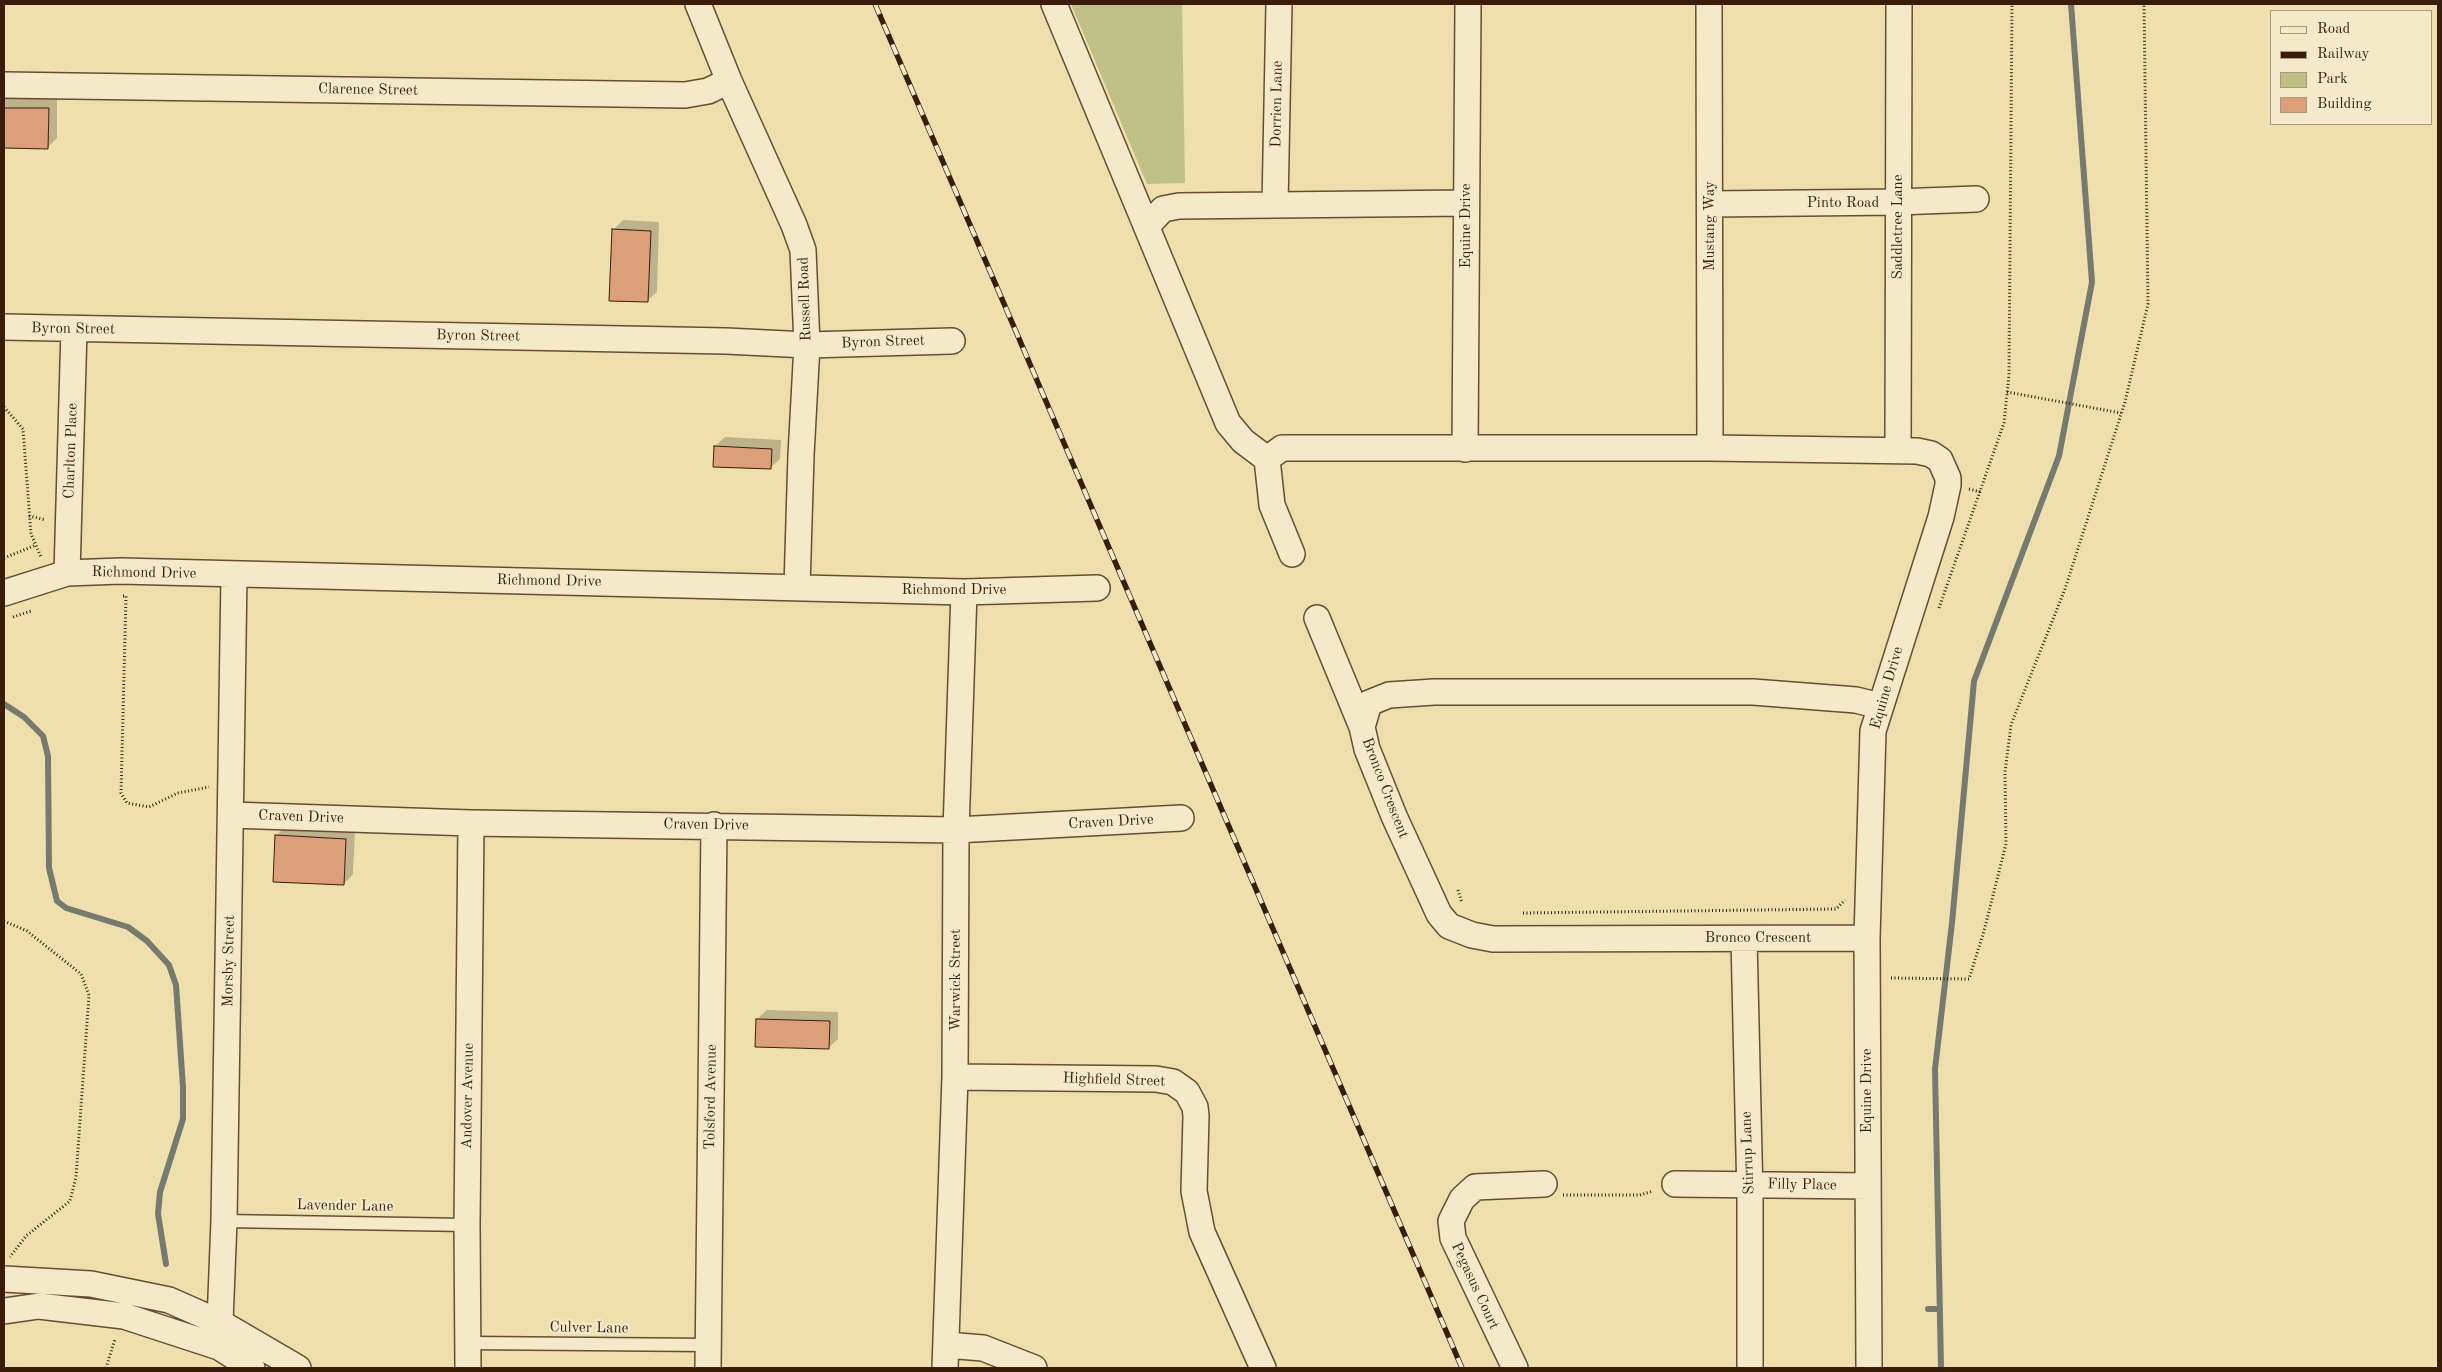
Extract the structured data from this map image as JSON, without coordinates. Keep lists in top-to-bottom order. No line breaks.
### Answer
{"streets":{"street":["Clarence Street","Dorrien Lane","Pinto Road","Equine Drive","Mustang Way","Saddletree Lane","Russell Road","Byron Street","Charlton Place","Richmond Drive","Bronco Crescent","Craven Drive","Morsby Street","Warwick Street","Highfield Street","Andover Avenue","Tolsford Avenue","Stirrup Lane","Filly Place","Pegasus Court"],"lane":["Lavender Lane","Culver Lane"]},"crossings":[["Clarence Street","Russell Road"],["Pinto Road","Mustang Way"],["Pinto Road","Saddletree Lane"],["Equine Drive","Mustang Way"],["Equine Drive","Saddletree Lane"],["Equine Drive","Bronco Crescent"],["Equine Drive","Filly Place"],["Russell Road","Byron Street"],["Russell Road","Richmond Drive"],["Byron Street","Charlton Place"],["Charlton Place","Richmond Drive"],["Richmond Drive","Morsby Street"],["Richmond Drive","Warwick Street"],["Bronco Crescent","Stirrup Lane"],["Craven Drive","Morsby Street"],["Craven Drive","Warwick Street"],["Craven Drive","Andover Avenue"],["Craven Drive","Tolsford Avenue"],["Morsby Street","Lavender Lane"],["Warwick Street","Highfield Street"],["Andover Avenue","Lavender Lane"],["Andover Avenue","Culver Lane"],["Tolsford Avenue","Culver Lane"],["Stirrup Lane","Filly Place"]],"legend":["Road","Railway","Park","Building"]}
